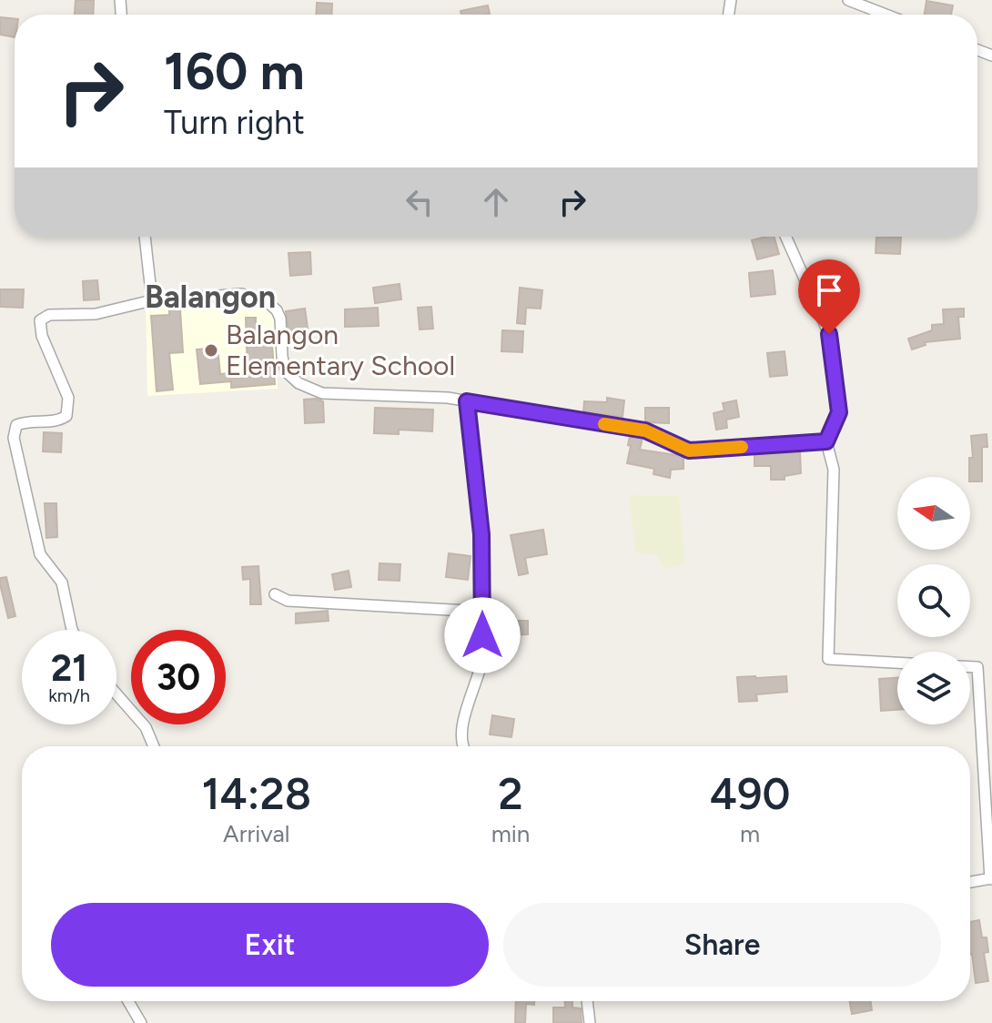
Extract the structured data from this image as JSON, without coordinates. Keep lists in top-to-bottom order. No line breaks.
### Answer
{"districts":["Balangon"],"places":["Balangon Elementary School"],"north":"left","page":{"turn":["160 m","Turn right"],"speed":"21 km/h","limit":"30","eta":["14:28","Arrival","2","min","490","m"],"buttons":["Exit","Share"]}}
